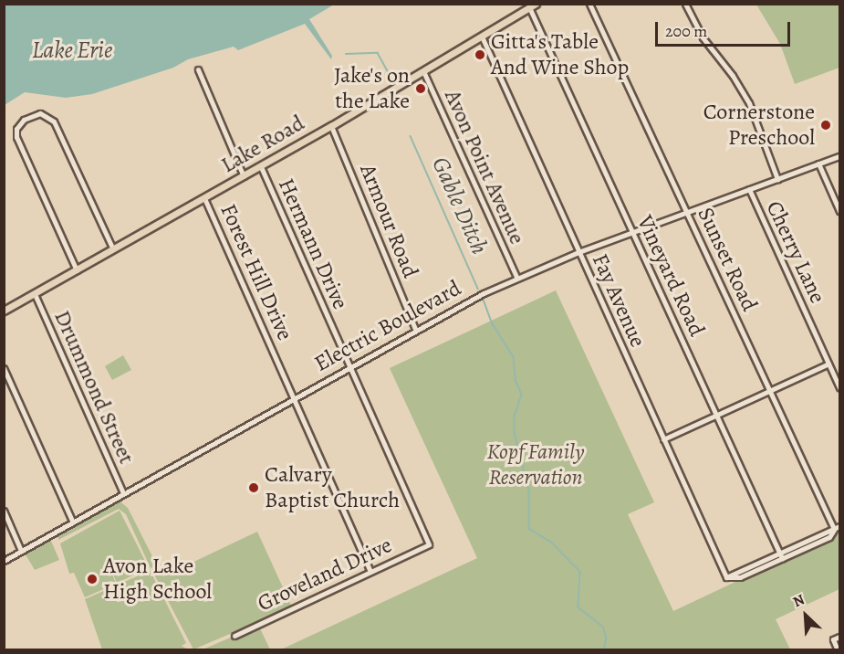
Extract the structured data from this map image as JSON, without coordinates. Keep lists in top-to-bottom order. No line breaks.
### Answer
{"streets":{"main road":["Lake Road"],"street":["Avon Point Avenue","Armour Road","Hermann Drive","Cherry Lane","Sunset Road","Forest Hill Drive","Vineyard Road","Fay Avenue","Electric Boulevard","Drummond Street","Groveland Drive"]},"crossings":[["Lake Road","Avon Point Avenue"],["Lake Road","Armour Road"],["Lake Road","Hermann Drive"],["Lake Road","Forest Hill Drive"],["Lake Road","Vineyard Road"],["Lake Road","Fay Avenue"],["Lake Road","Drummond Street"],["Avon Point Avenue","Electric Boulevard"],["Armour Road","Electric Boulevard"],["Hermann Drive","Electric Boulevard"],["Hermann Drive","Groveland Drive"],["Cherry Lane","Electric Boulevard"],["Sunset Road","Electric Boulevard"],["Forest Hill Drive","Electric Boulevard"],["Forest Hill Drive","Groveland Drive"],["Vineyard Road","Fay Avenue"],["Vineyard Road","Electric Boulevard"],["Fay Avenue","Electric Boulevard"],["Electric Boulevard","Drummond Street"]],"water":["Lake Erie","Gable Ditch"],"parks":["Kopf Family Reservation"],"places":["Gitta's Table And Wine Shop","Jake's on the Lake","Cornerstone Preschool","Calvary Baptist Church","Avon Lake High School"],"scale_bar":"200 m","north":"top left"}
